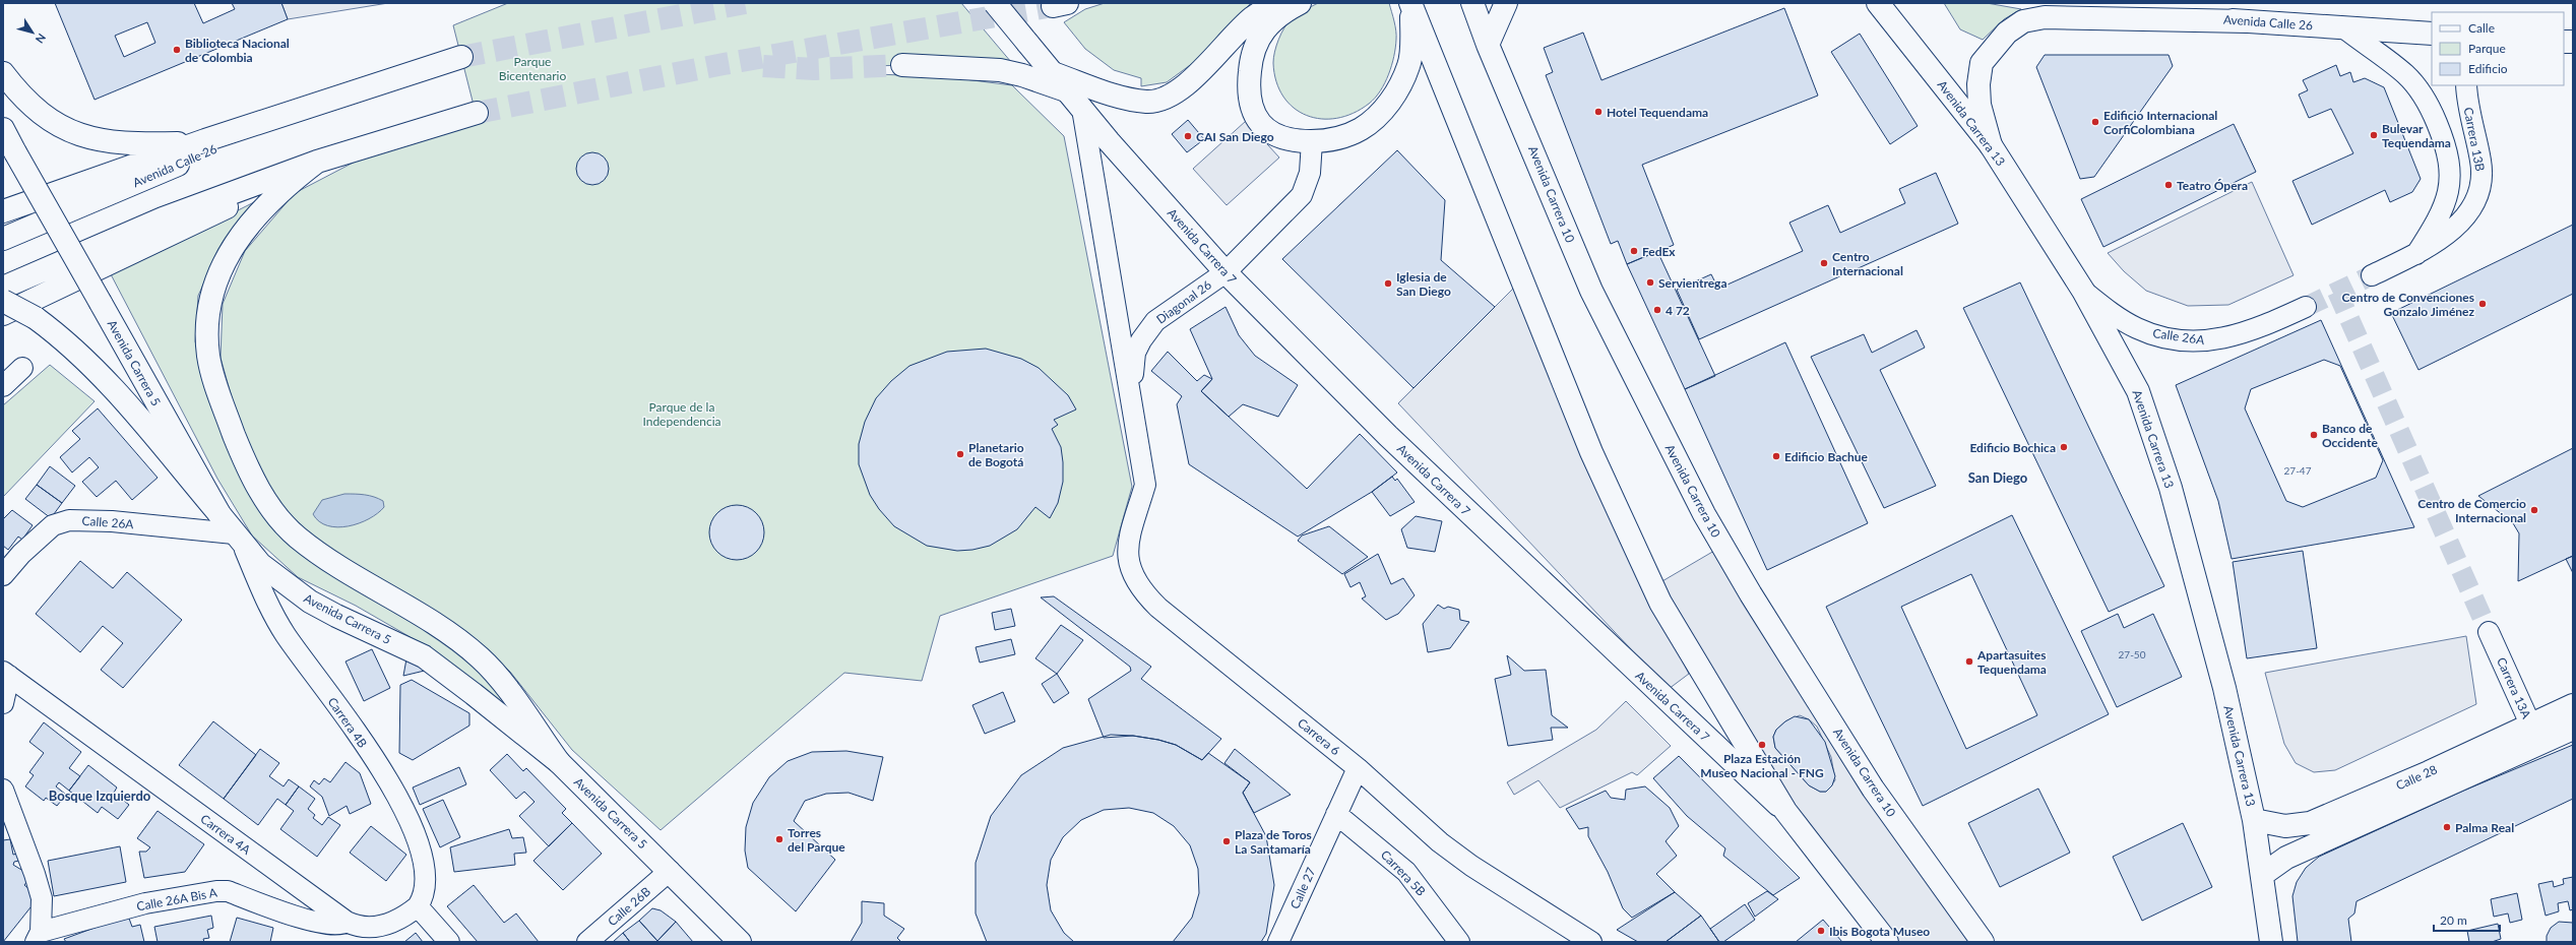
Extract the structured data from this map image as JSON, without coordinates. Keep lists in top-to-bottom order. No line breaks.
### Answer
{"streets":{"main road":["Avenida Calle 26","Avenida Carrera 13","Avenida Carrera 10","Avenida Carrera 7","Avenida Carrera 5","Calle 28"],"street":["Carrera 13B","Diagonal 26","Calle 26A","Carrera 13A","Carrera 4B","Carrera 6","Carrera 4A","Carrera 5B","Calle 27","Calle 26A Bis A","Calle 26B"]},"crossings":[["Avenida Carrera 13","Calle 26A"],["Avenida Carrera 13","Calle 28"],["Avenida Carrera 7","Diagonal 26"],["Diagonal 26","Carrera 6"],["Calle 26A","Avenida Carrera 5"],["Calle 26A","Carrera 4B"],["Avenida Carrera 5","Carrera 4B"],["Avenida Carrera 5","Calle 26B"],["Carrera 13A","Calle 28"],["Carrera 4B","Carrera 4A"],["Carrera 6","Calle 27"],["Carrera 4A","Calle 26A Bis A"],["Carrera 5B","Calle 27"]],"districts":["San Diego","Bosque Izquierdo"],"parks":["Parque Bicentenario","Parque de la Independencia"],"places":["Biblioteca Nacional de Colombia","Hotel Tequendama","Edificio Internacional CorfiColombiana","Bulevar Tequendama","CAI San Diego","Teatro Ópera","FedEx","Centro Internacional","Servientrega","Iglesia de San Diego","Centro de Convenciones Gonzalo Jiménez","4 72","Banco de Occidente","Edificio Bochica","Planetario de Bogotá","Edificio Bachue","Centro de Comercio Internacional","Apartasuites Tequendama","Plaza Estación Museo Nacional - FNG","Palma Real","Torres del Parque","Plaza de Toros La Santamaría","Ibis Bogota Museo"],"house_numbers":["27-47","27-50"],"legend":["Calle","Parque","Edificio"],"scale_bar":"20 m","north":"bottom right"}
